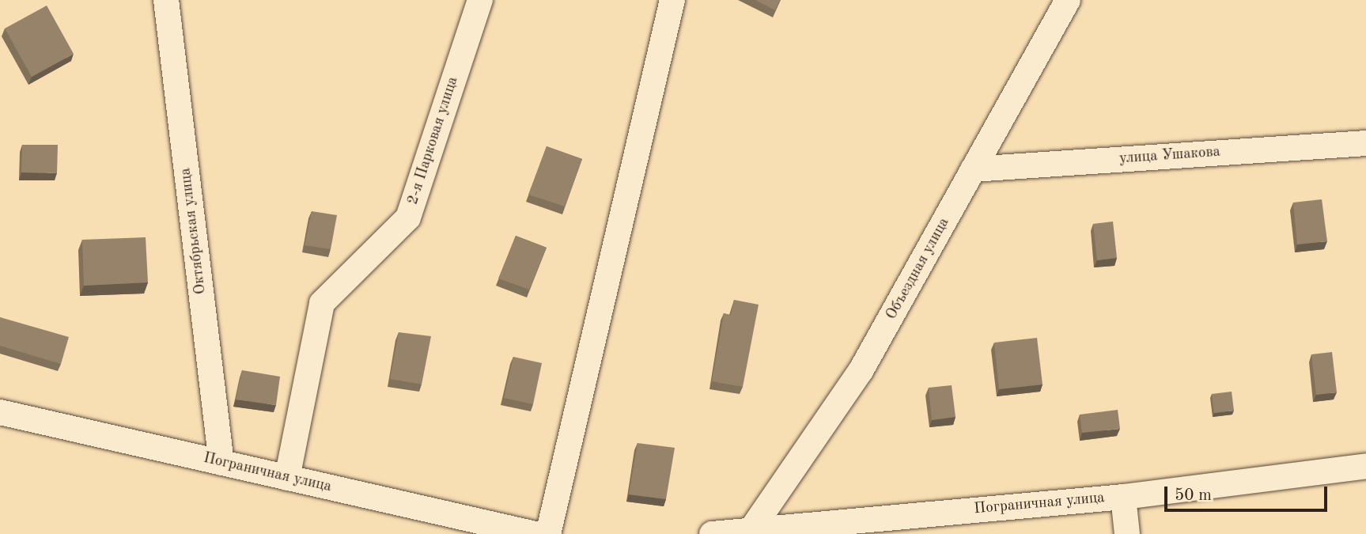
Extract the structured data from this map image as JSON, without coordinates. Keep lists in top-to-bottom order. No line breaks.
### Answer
{"streets":{"street":["2-я Парковая улица","улица Ушакова","Октябрьская улица","Объездная улица","Пограничная улица"]},"crossings":[["2-я Парковая улица","Пограничная улица"],["улица Ушакова","Объездная улица"],["Октябрьская улица","Пограничная улица"],["Объездная улица","Пограничная улица"]],"scale_bar":"50 m"}
